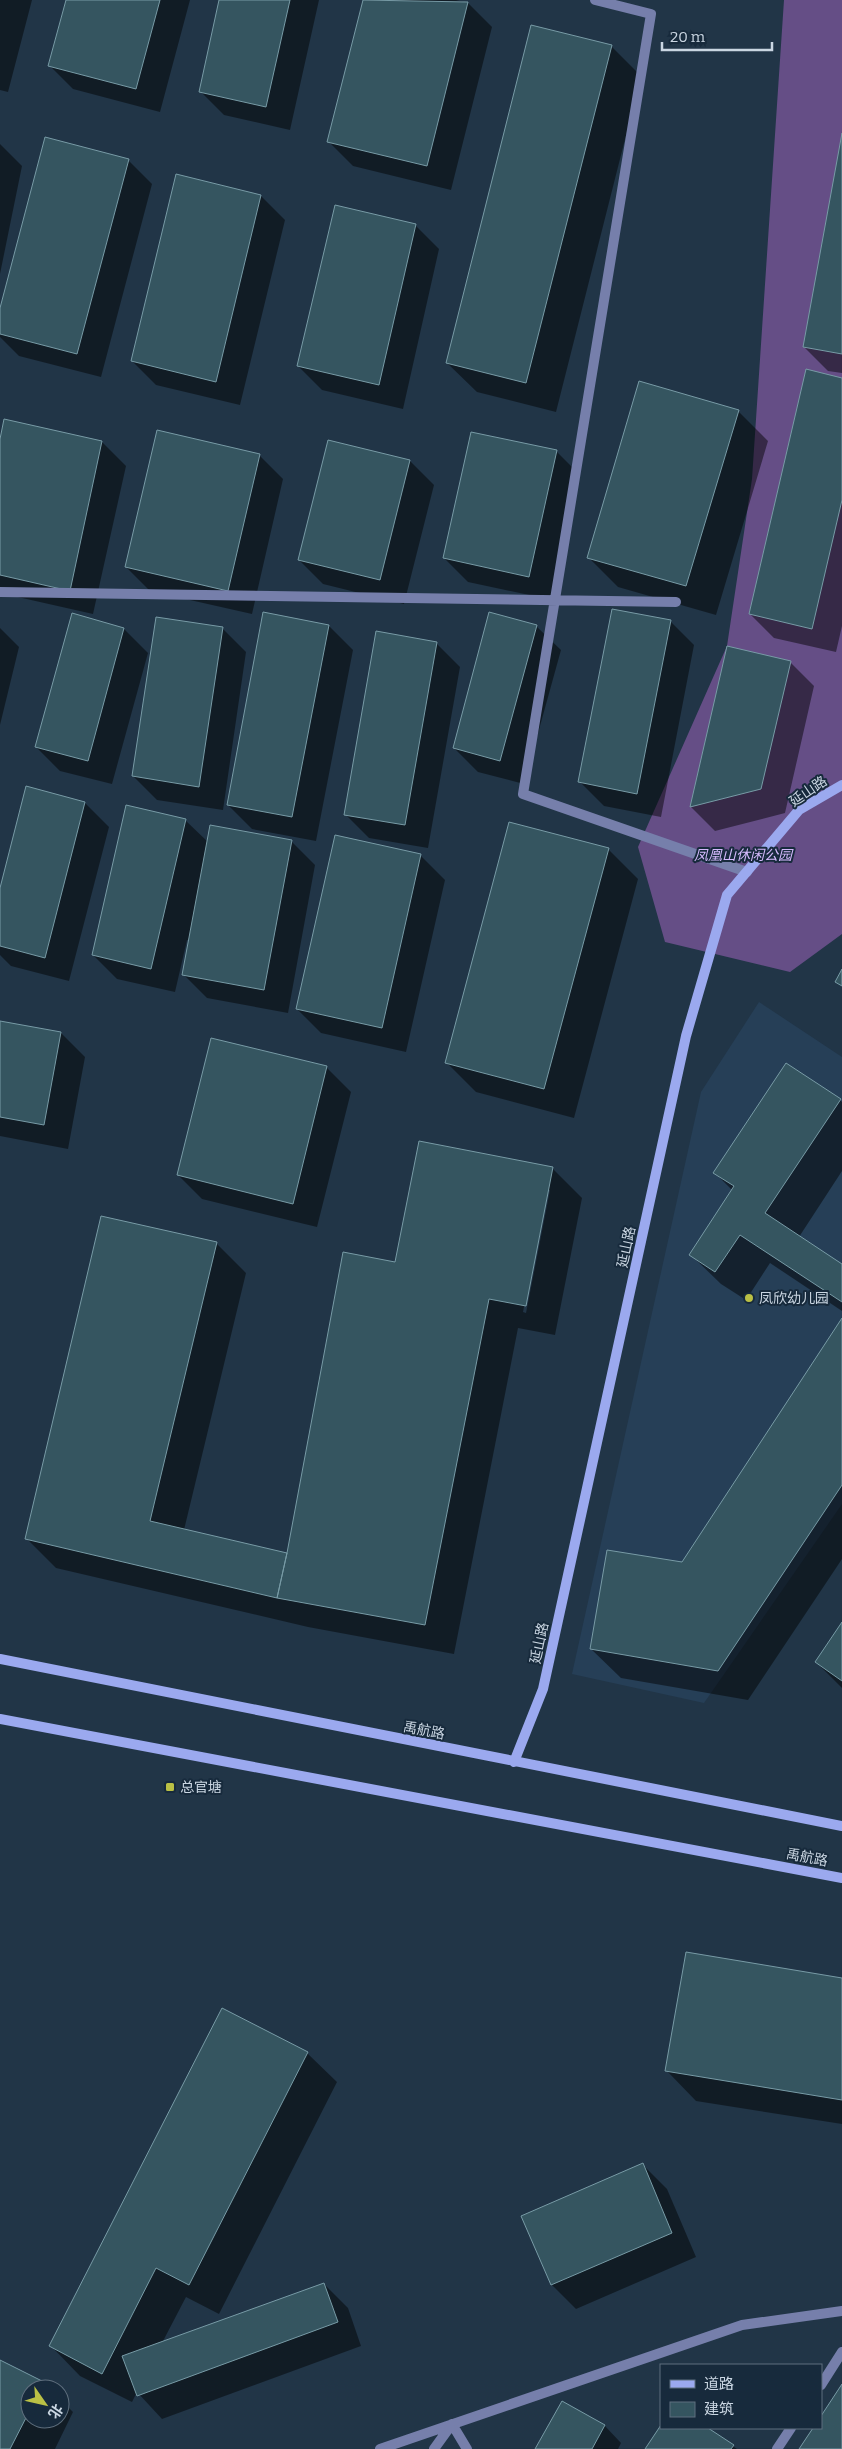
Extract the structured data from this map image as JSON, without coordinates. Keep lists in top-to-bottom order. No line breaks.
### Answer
{"streets":{"main road":["延山路","禹航路"]},"crossings":[["延山路","禹航路"]],"parks":["凤凰山休闲公园"],"places":{"other":["凤欣幼儿园"],"transit":["总官塘"]},"legend":["道路","建筑"],"scale_bar":"20 m","north":"bottom right"}
